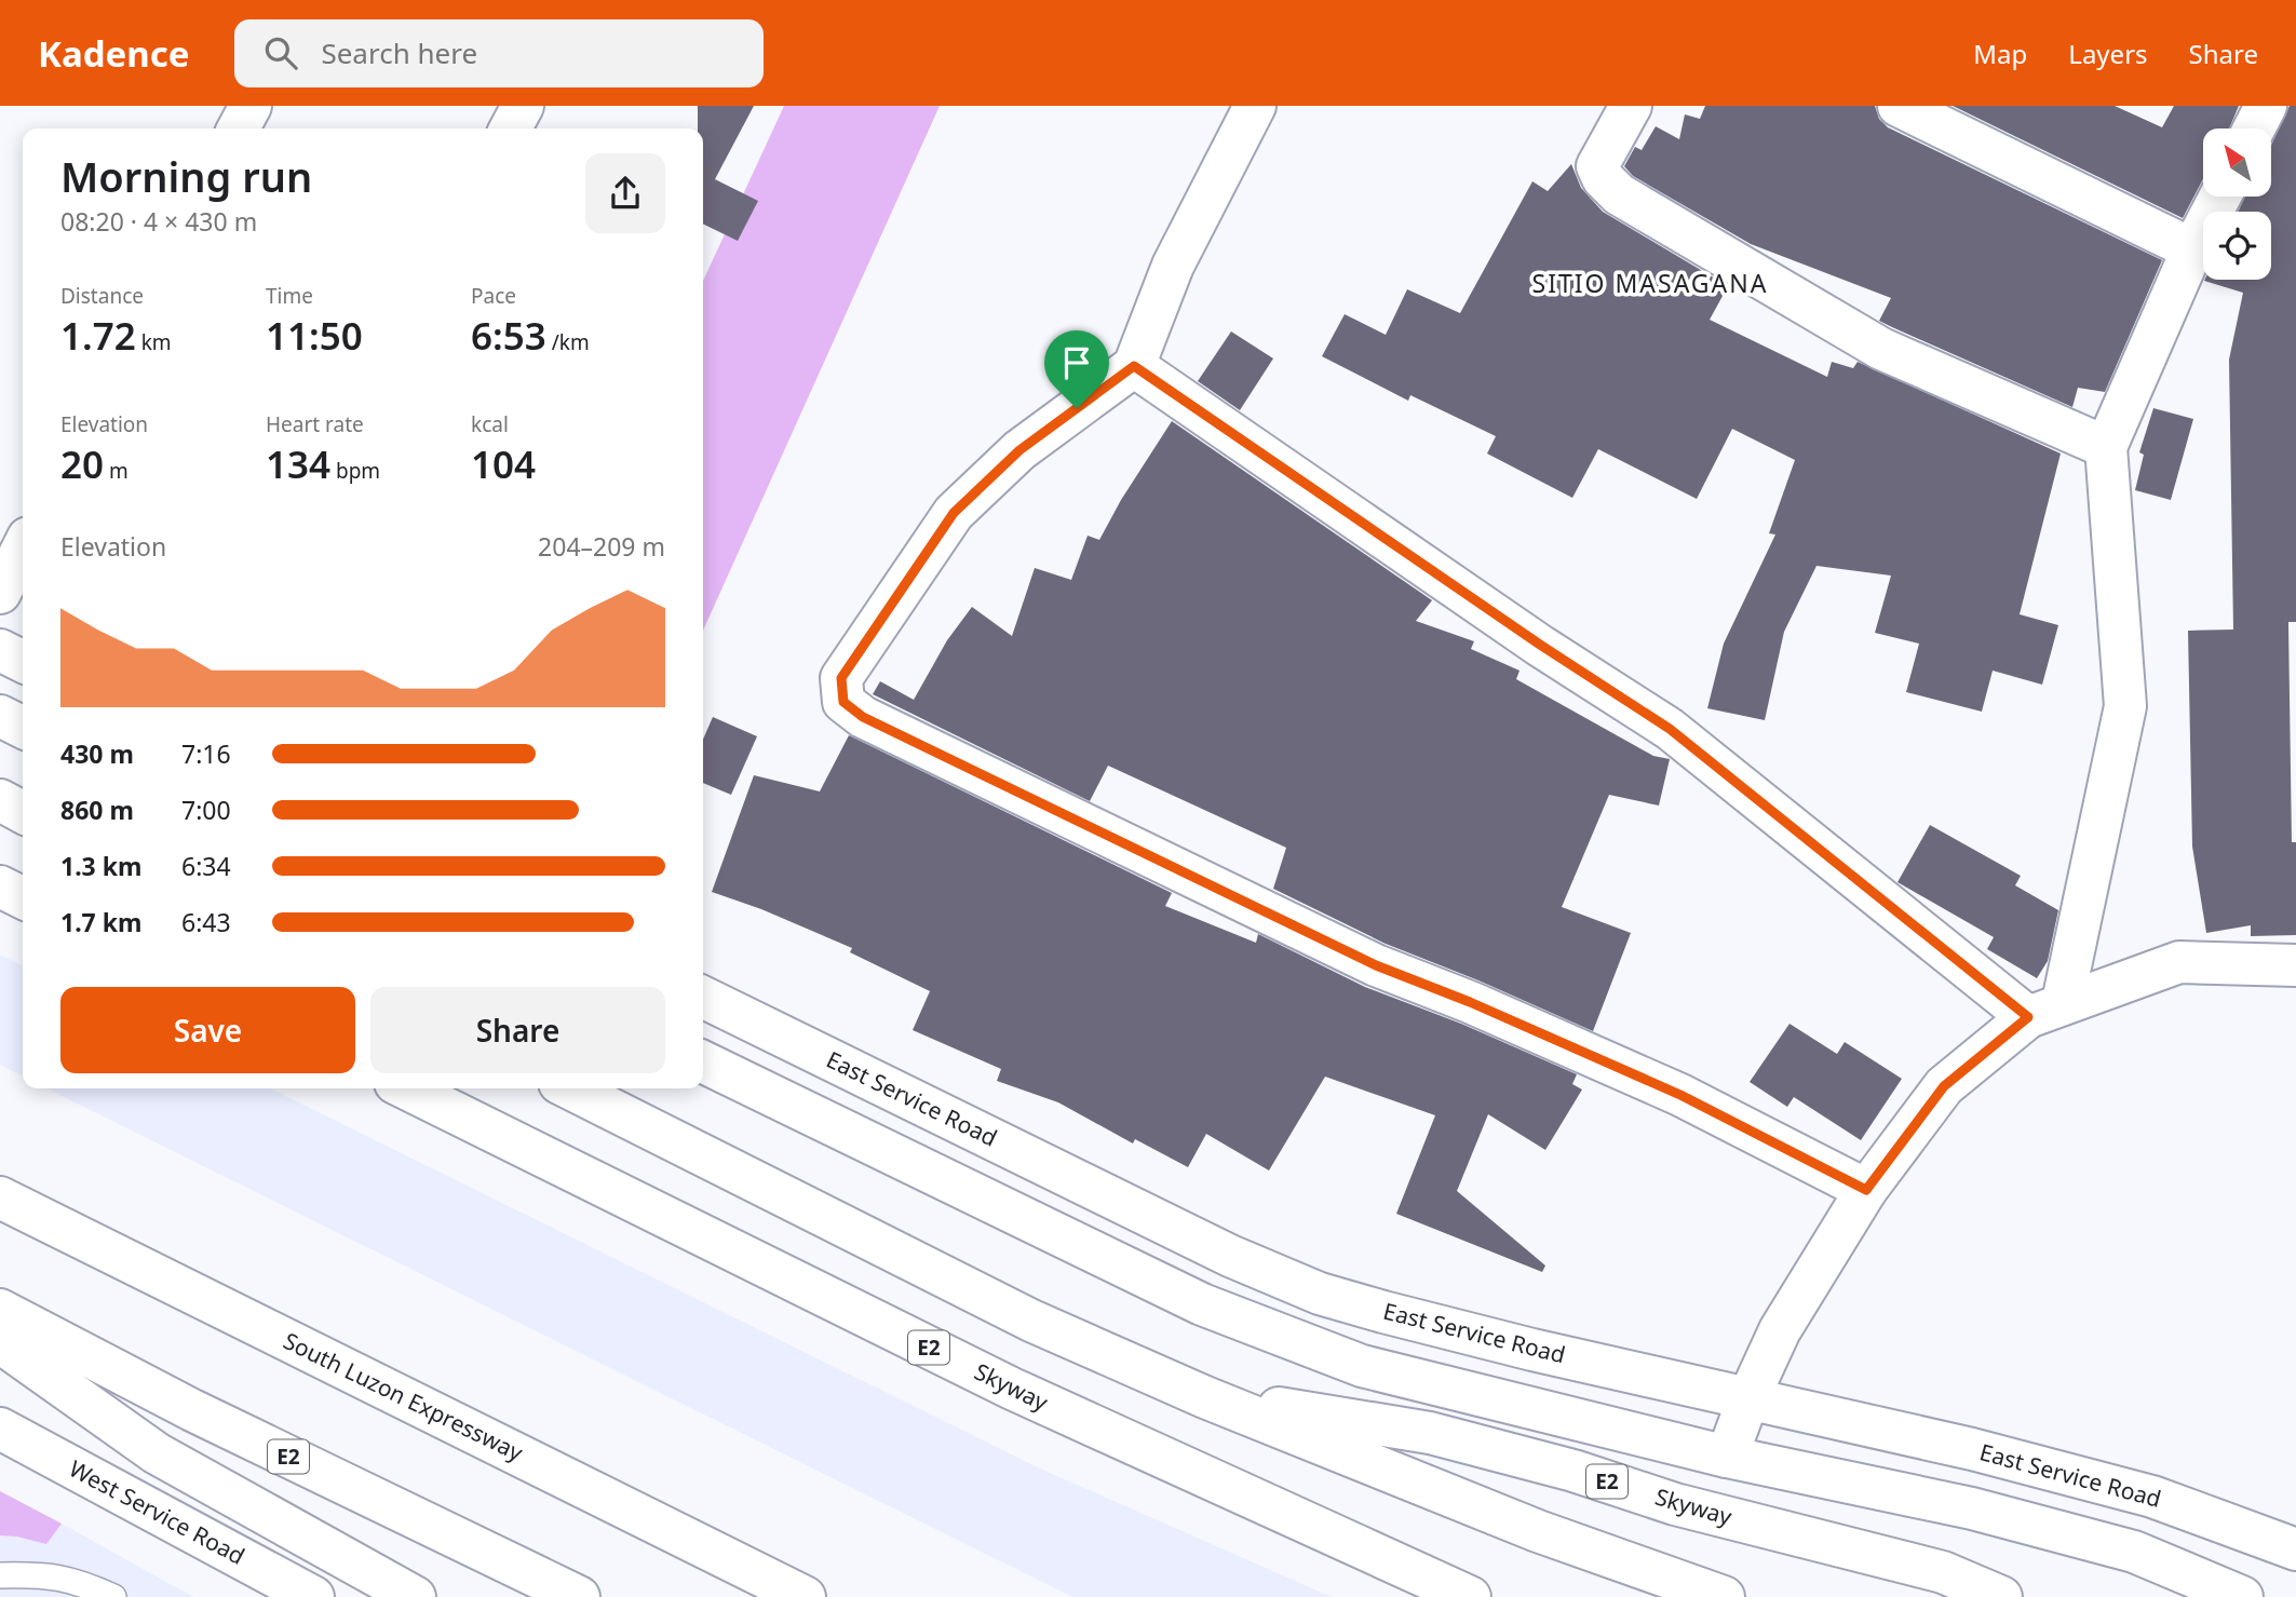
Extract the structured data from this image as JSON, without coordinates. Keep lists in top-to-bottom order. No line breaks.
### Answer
{"streets":{"main road":["East Service Road","E2","Skyway","South Luzon Expressway","West Service Road"]},"districts":["SITIO MASAGANA"],"north":"top left","page":{"header":"Kadence","search":"Search here","nav":["Map","Layers","Share"],"heading":["Morning run","08:20 · 4 × 430 m"],"stats":[["Distance","1.72 km"],["Time","11:50"],["Pace","6:53 /km"],["Elevation","20 m"],["Heart rate","134 bpm"],["kcal","104"]],"chart":["Elevation","204–209 m"],"list":[{"name":"430 m","note":"7:16"},{"name":"860 m","note":"7:00"},{"name":"1.3 km","note":"6:34"},{"name":"1.7 km","note":"6:43"}],"buttons":["Save","Share"]}}
